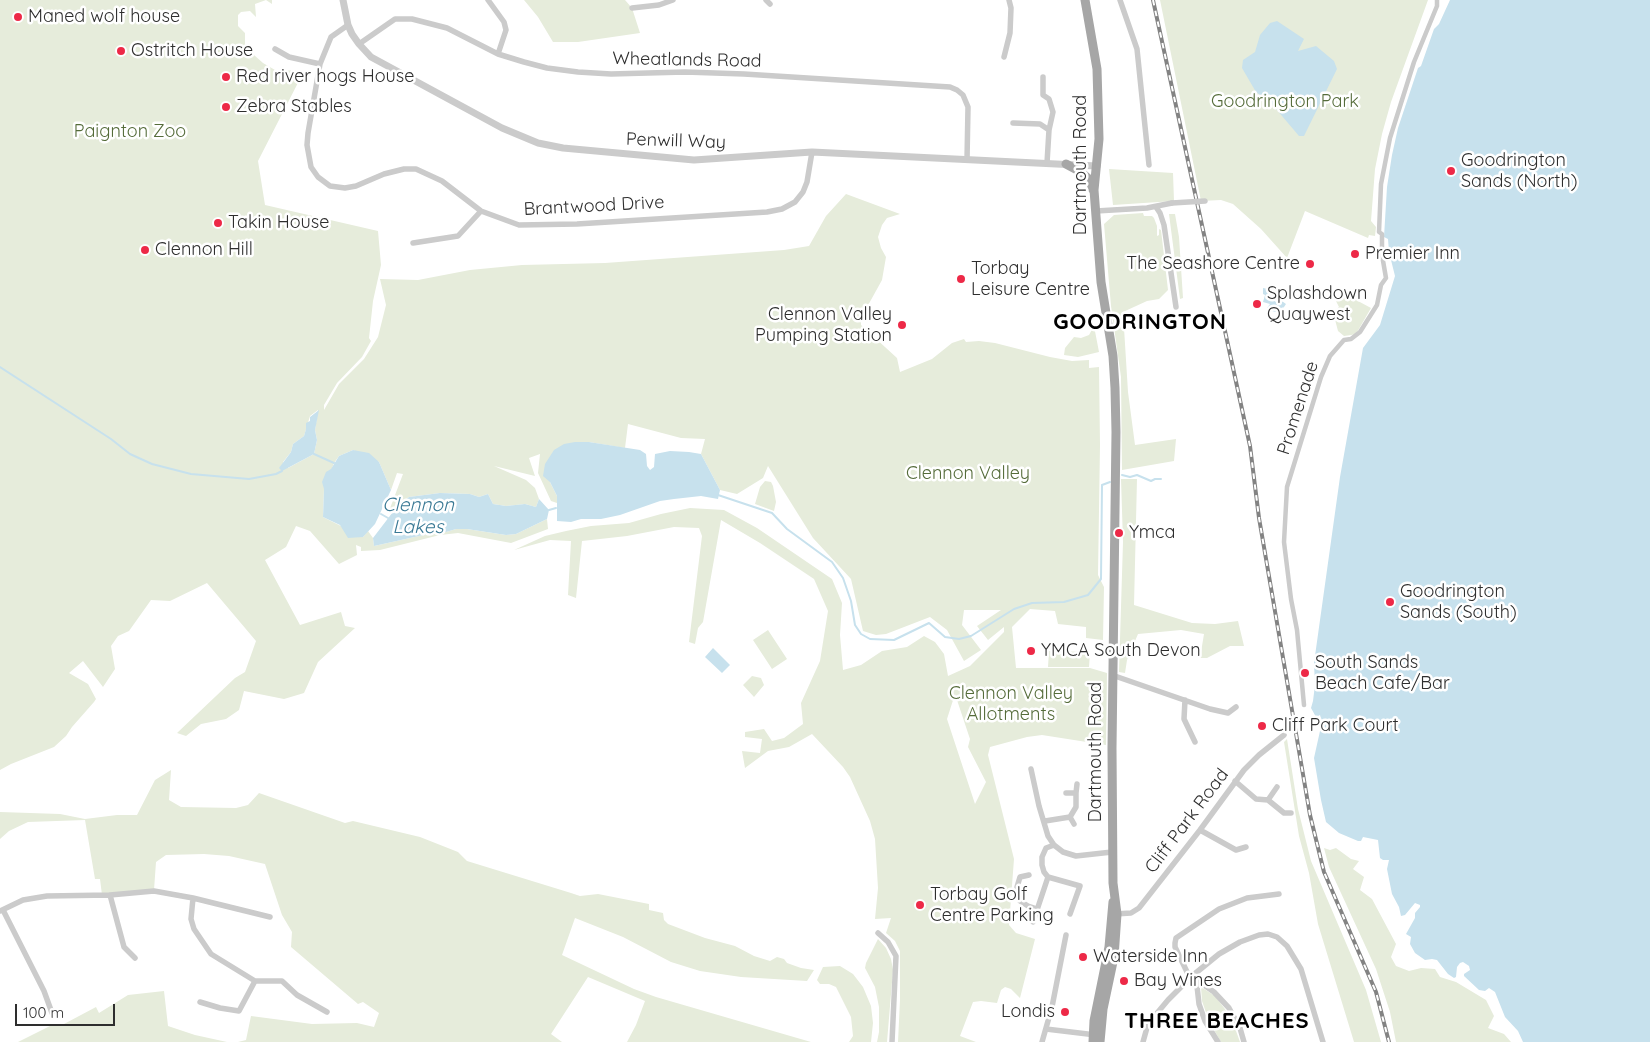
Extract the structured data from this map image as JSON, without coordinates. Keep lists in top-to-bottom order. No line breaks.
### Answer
{"streets":{"main road":["Dartmouth Road"],"street":["Wheatlands Road","Penwill Way","Brantwood Drive","Promenade","Cliff Park Road"]},"crossings":[["Wheatlands Road","Penwill Way"],["Penwill Way","Dartmouth Road"],["Penwill Way","Brantwood Drive"],["Dartmouth Road","Cliff Park Road"]],"districts":["GOODRINGTON","THREE BEACHES"],"water":["Clennon Lakes"],"parks":["Goodrington Park","Paignton Zoo","Clennon Valley","Clennon Valley Allotments"],"places":["Maned wolf house","Ostritch House","Red river hogs House","Zebra Stables","Goodrington Sands (North)","Takin House","Clennon Hill","Premier Inn","The Seashore Centre","Torbay Leisure Centre","Splashdown Quaywest","Clennon Valley Pumping Station","Ymca","Goodrington Sands (South)","YMCA South Devon","South Sands Beach Cafe/Bar","Cliff Park Court","Torbay Golf Centre Parking","Waterside Inn","Bay Wines","Londis"],"scale_bar":"100 m"}
